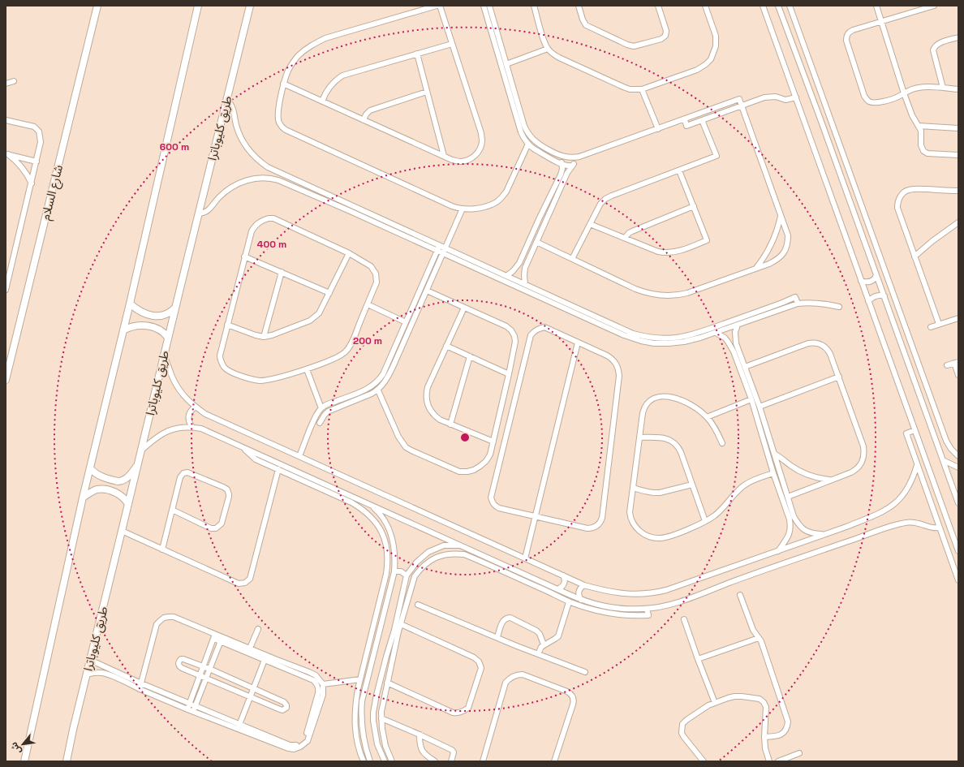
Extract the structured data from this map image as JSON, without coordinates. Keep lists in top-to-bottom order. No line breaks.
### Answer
{"streets":{"main road":["طريق كليوباترا","شارع السلام"]},"north":"bottom left","rings":["600 m","400 m","200 m"]}
